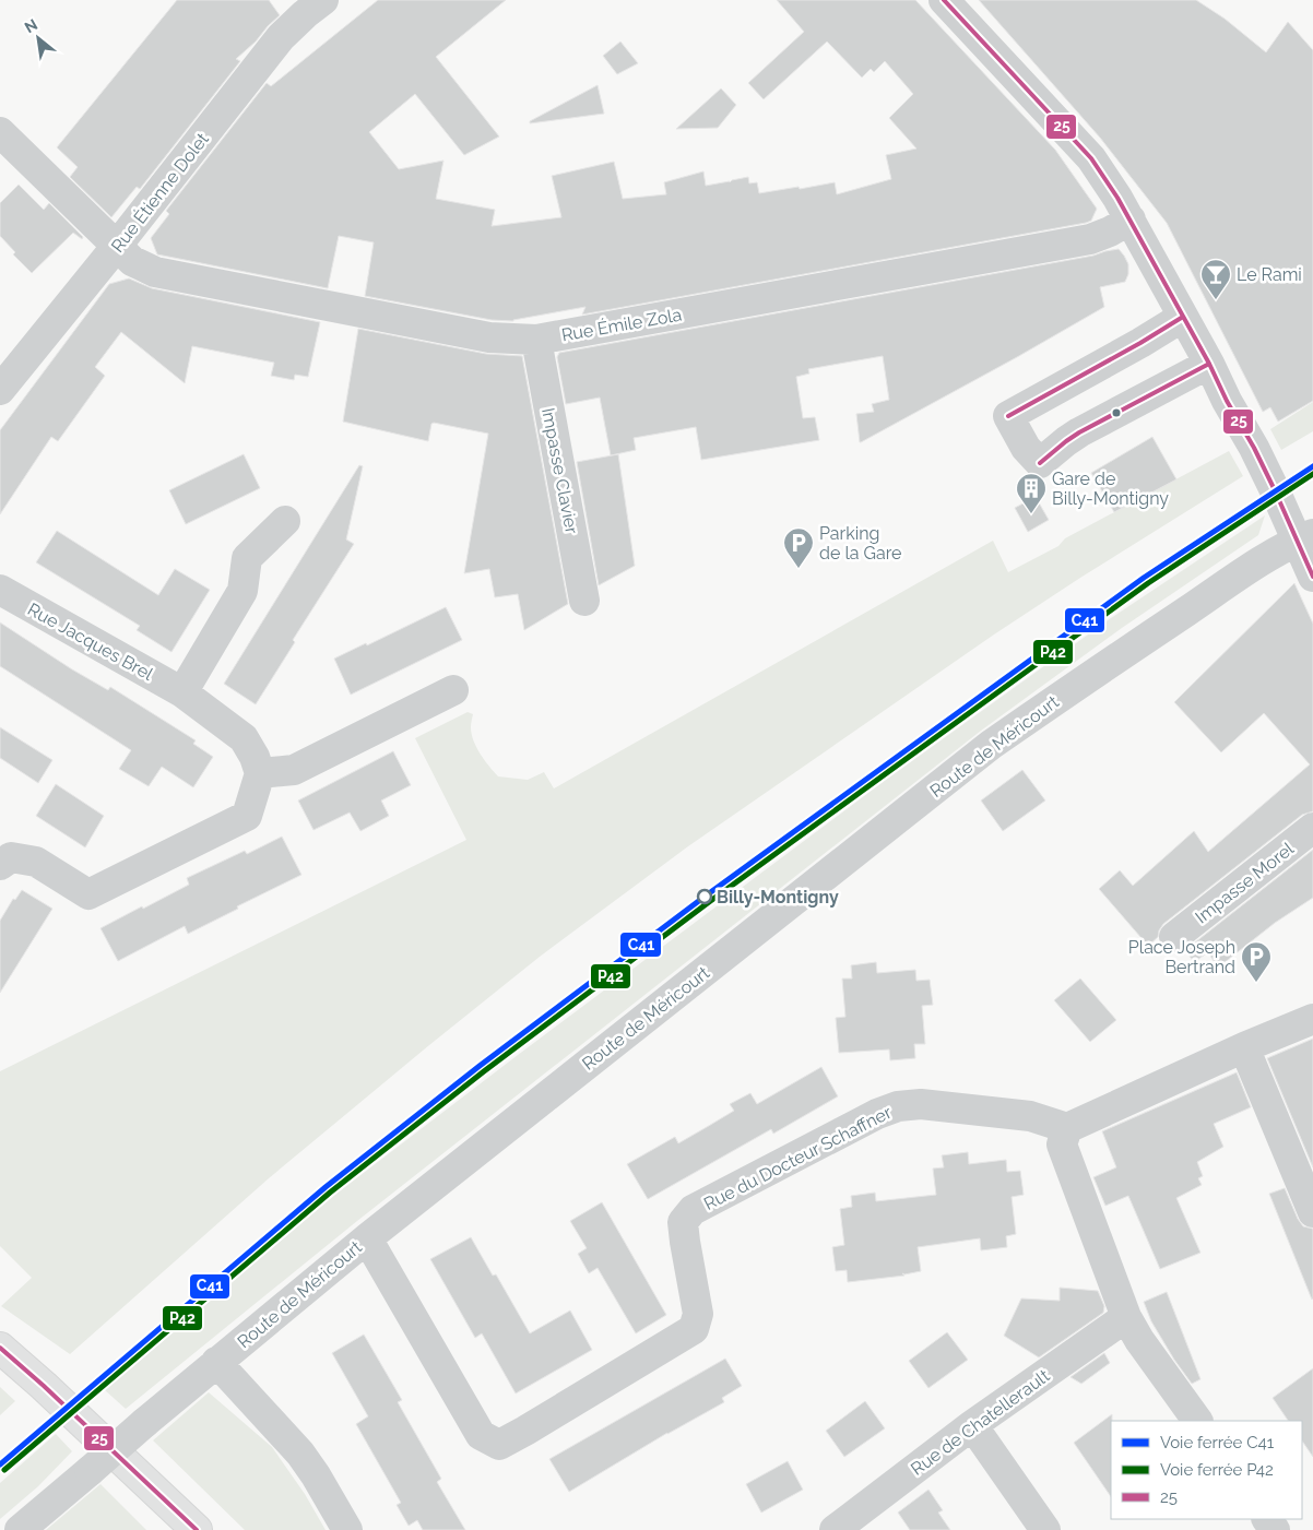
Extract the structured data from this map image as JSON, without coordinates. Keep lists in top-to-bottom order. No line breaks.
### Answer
{"streets":{"street":["Rue Étienne Dolet","Rue Émile Zola","Impasse Clavier","Rue Jacques Brel","Route de Méricourt","Impasse Morel","Rue du Docteur Schaffner","Rue de Chatellerault"]},"crossings":[["Rue Étienne Dolet","Rue Émile Zola"],["Rue Émile Zola","Impasse Clavier"],["Route de Méricourt","Rue du Docteur Schaffner"]],"places":{"bar":["Le Rami"],"building":["Gare de Billy-Montigny"],"parking":["Parking de la Gare","Place Joseph Bertrand"],"other":["Billy-Montigny"]},"lines":["transit line 25","rail line C41","rail line P42"],"legend":["Voie ferrée C41","Voie ferrée P42","25"],"north":"top left"}
